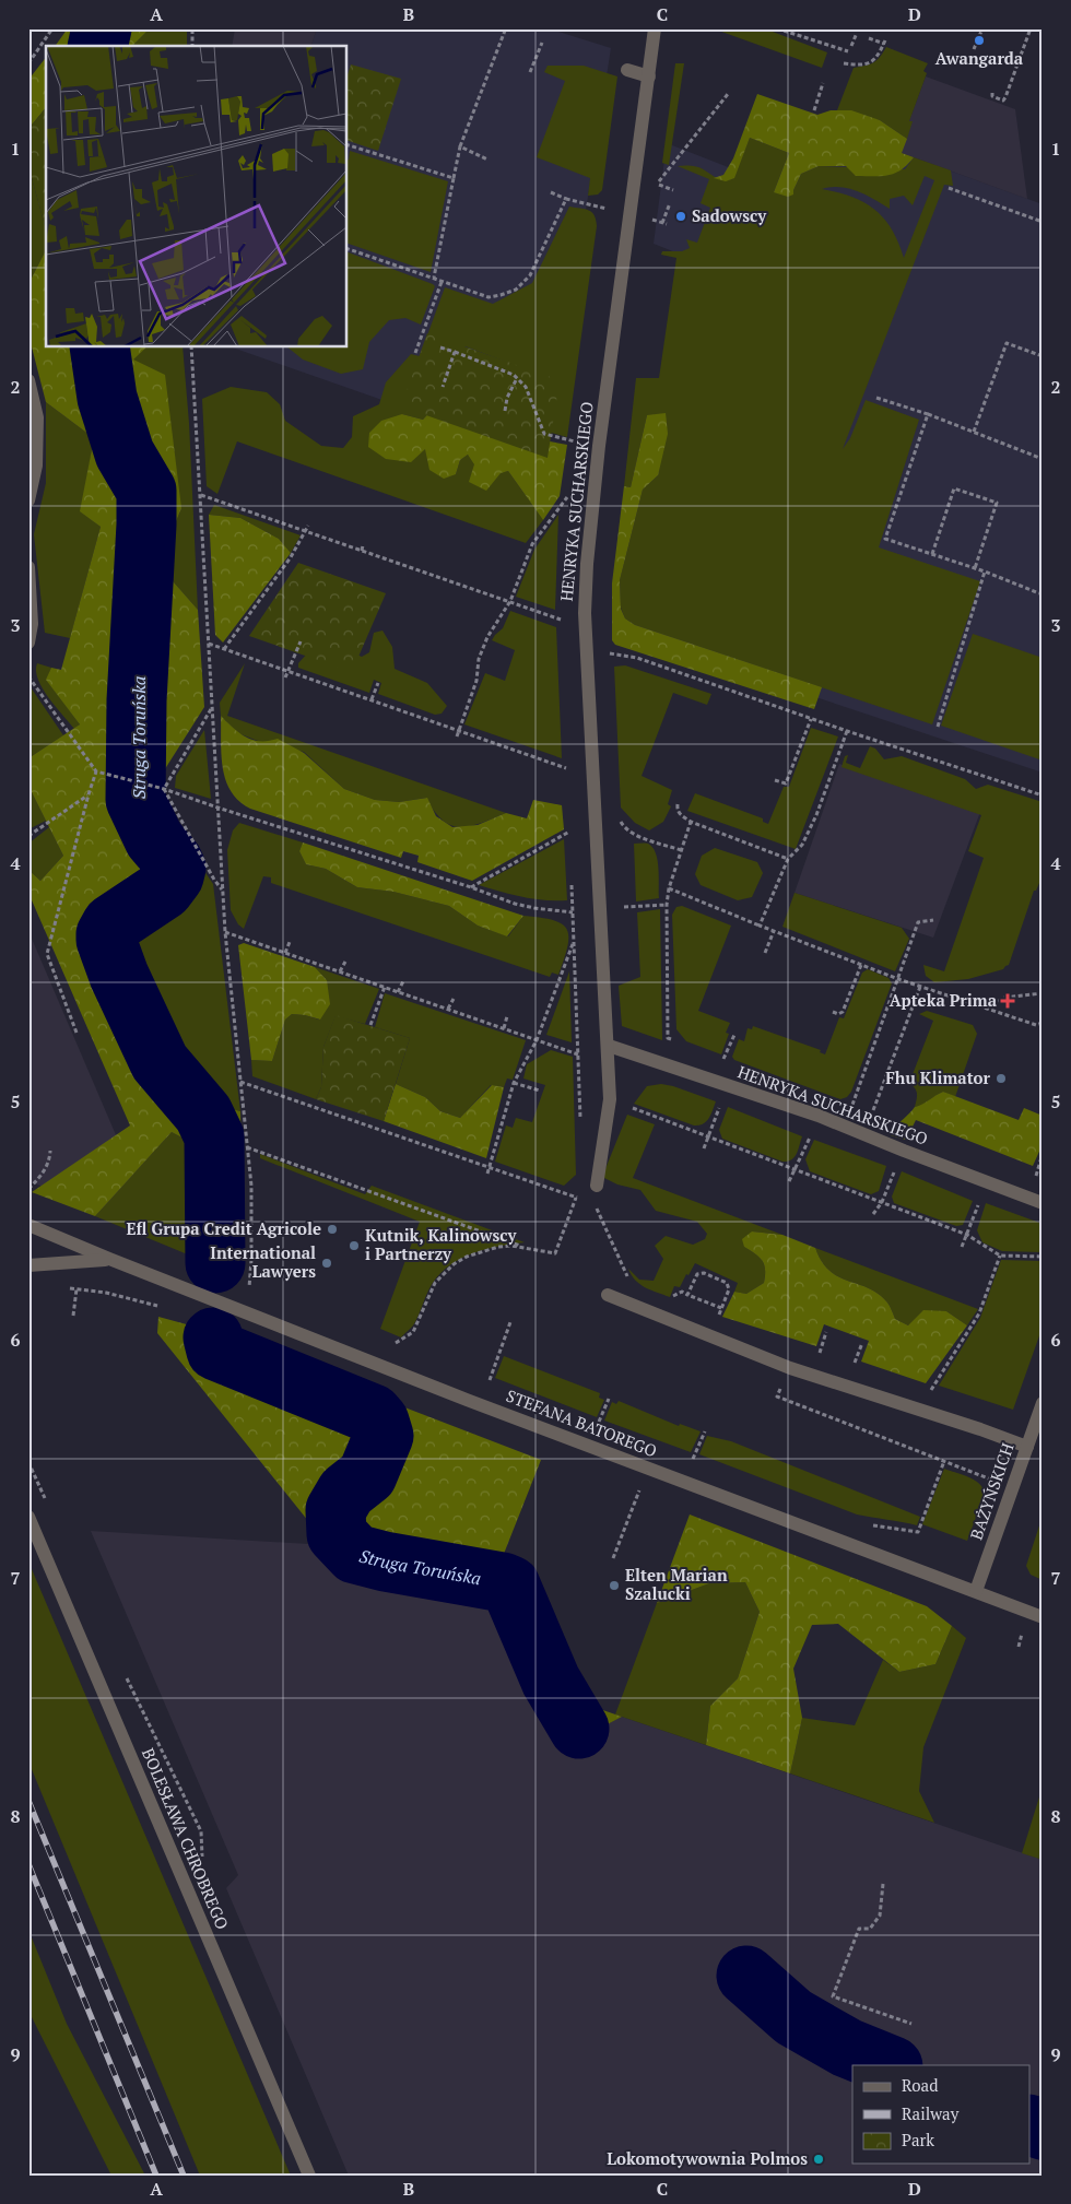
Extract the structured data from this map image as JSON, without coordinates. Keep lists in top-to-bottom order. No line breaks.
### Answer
{"streets":{"street":["HENRYKA SUCHARSKIEGO","STEFANA BATOREGO","BAŻYŃSKICH","BOLESŁAWA CHROBREGO"]},"crossings":[["STEFANA BATOREGO","BAŻYŃSKICH"]],"water":["Struga Toruńska"],"places":{"other":["Awangarda","Sadowscy","Fhu Klimator","Efl Grupa Credit Agricole","Kutnik, Kalinowscy i Partnerzy","International Lawyers","Elten Marian Szalucki","Lokomotywownia Polmos"],"health":["Apteka Prima"]},"legend":["Road","Railway","Park"],"grid":{"columns":["A","B","C","D"],"rows":["1","2","3","4","5","6","7","8","9"]}}
